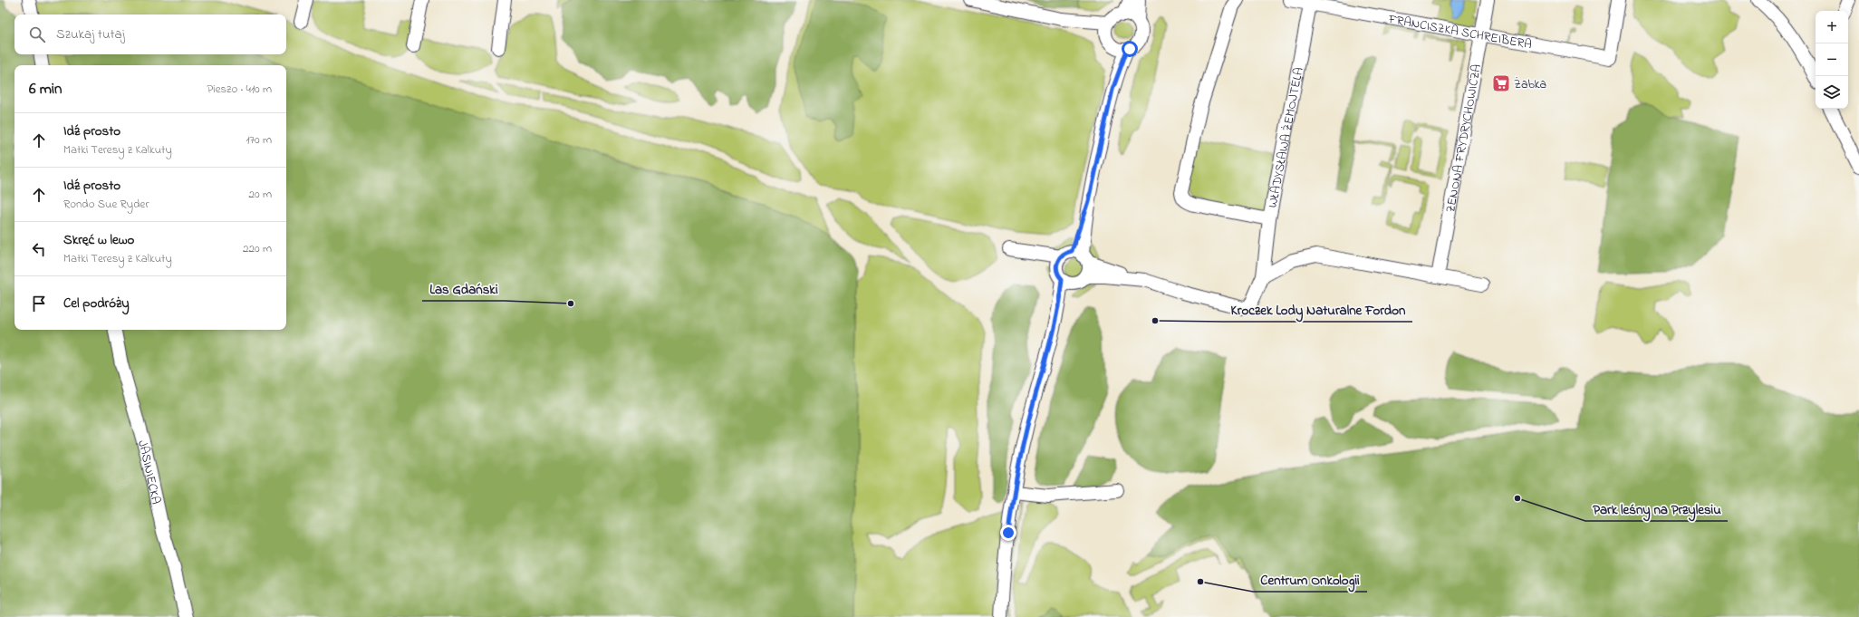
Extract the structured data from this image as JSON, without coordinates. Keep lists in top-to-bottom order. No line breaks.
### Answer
{"streets":{"street":["FRANCISZKA SCHREIBERA","WŁADYSŁAWA ŻEMOJTELA","ZENONA FRYDRYCHOWICZA","JASINIECKA"]},"crossings":[["FRANCISZKA SCHREIBERA","WŁADYSŁAWA ŻEMOJTELA"],["FRANCISZKA SCHREIBERA","ZENONA FRYDRYCHOWICZA"]],"places":{"supermarket":["Żabka"],"other":["Las Gdański","Kroczek Lody Naturalne Fordon","Park leśny na Przylesiu","Centrum Onkologii"]},"page":{"map_buttons":["+","−"],"search":"Szukaj tutaj","heading":["6 min","Pieszo · 410 m"],"list":[["Idź prosto","Matki Teresy z Kalkuty","170 m"],["Idź prosto","Rondo Sue Ryder","20 m"],["Skręć w lewo","Matki Teresy z Kalkuty","220 m"],"Cel podróży"]}}
